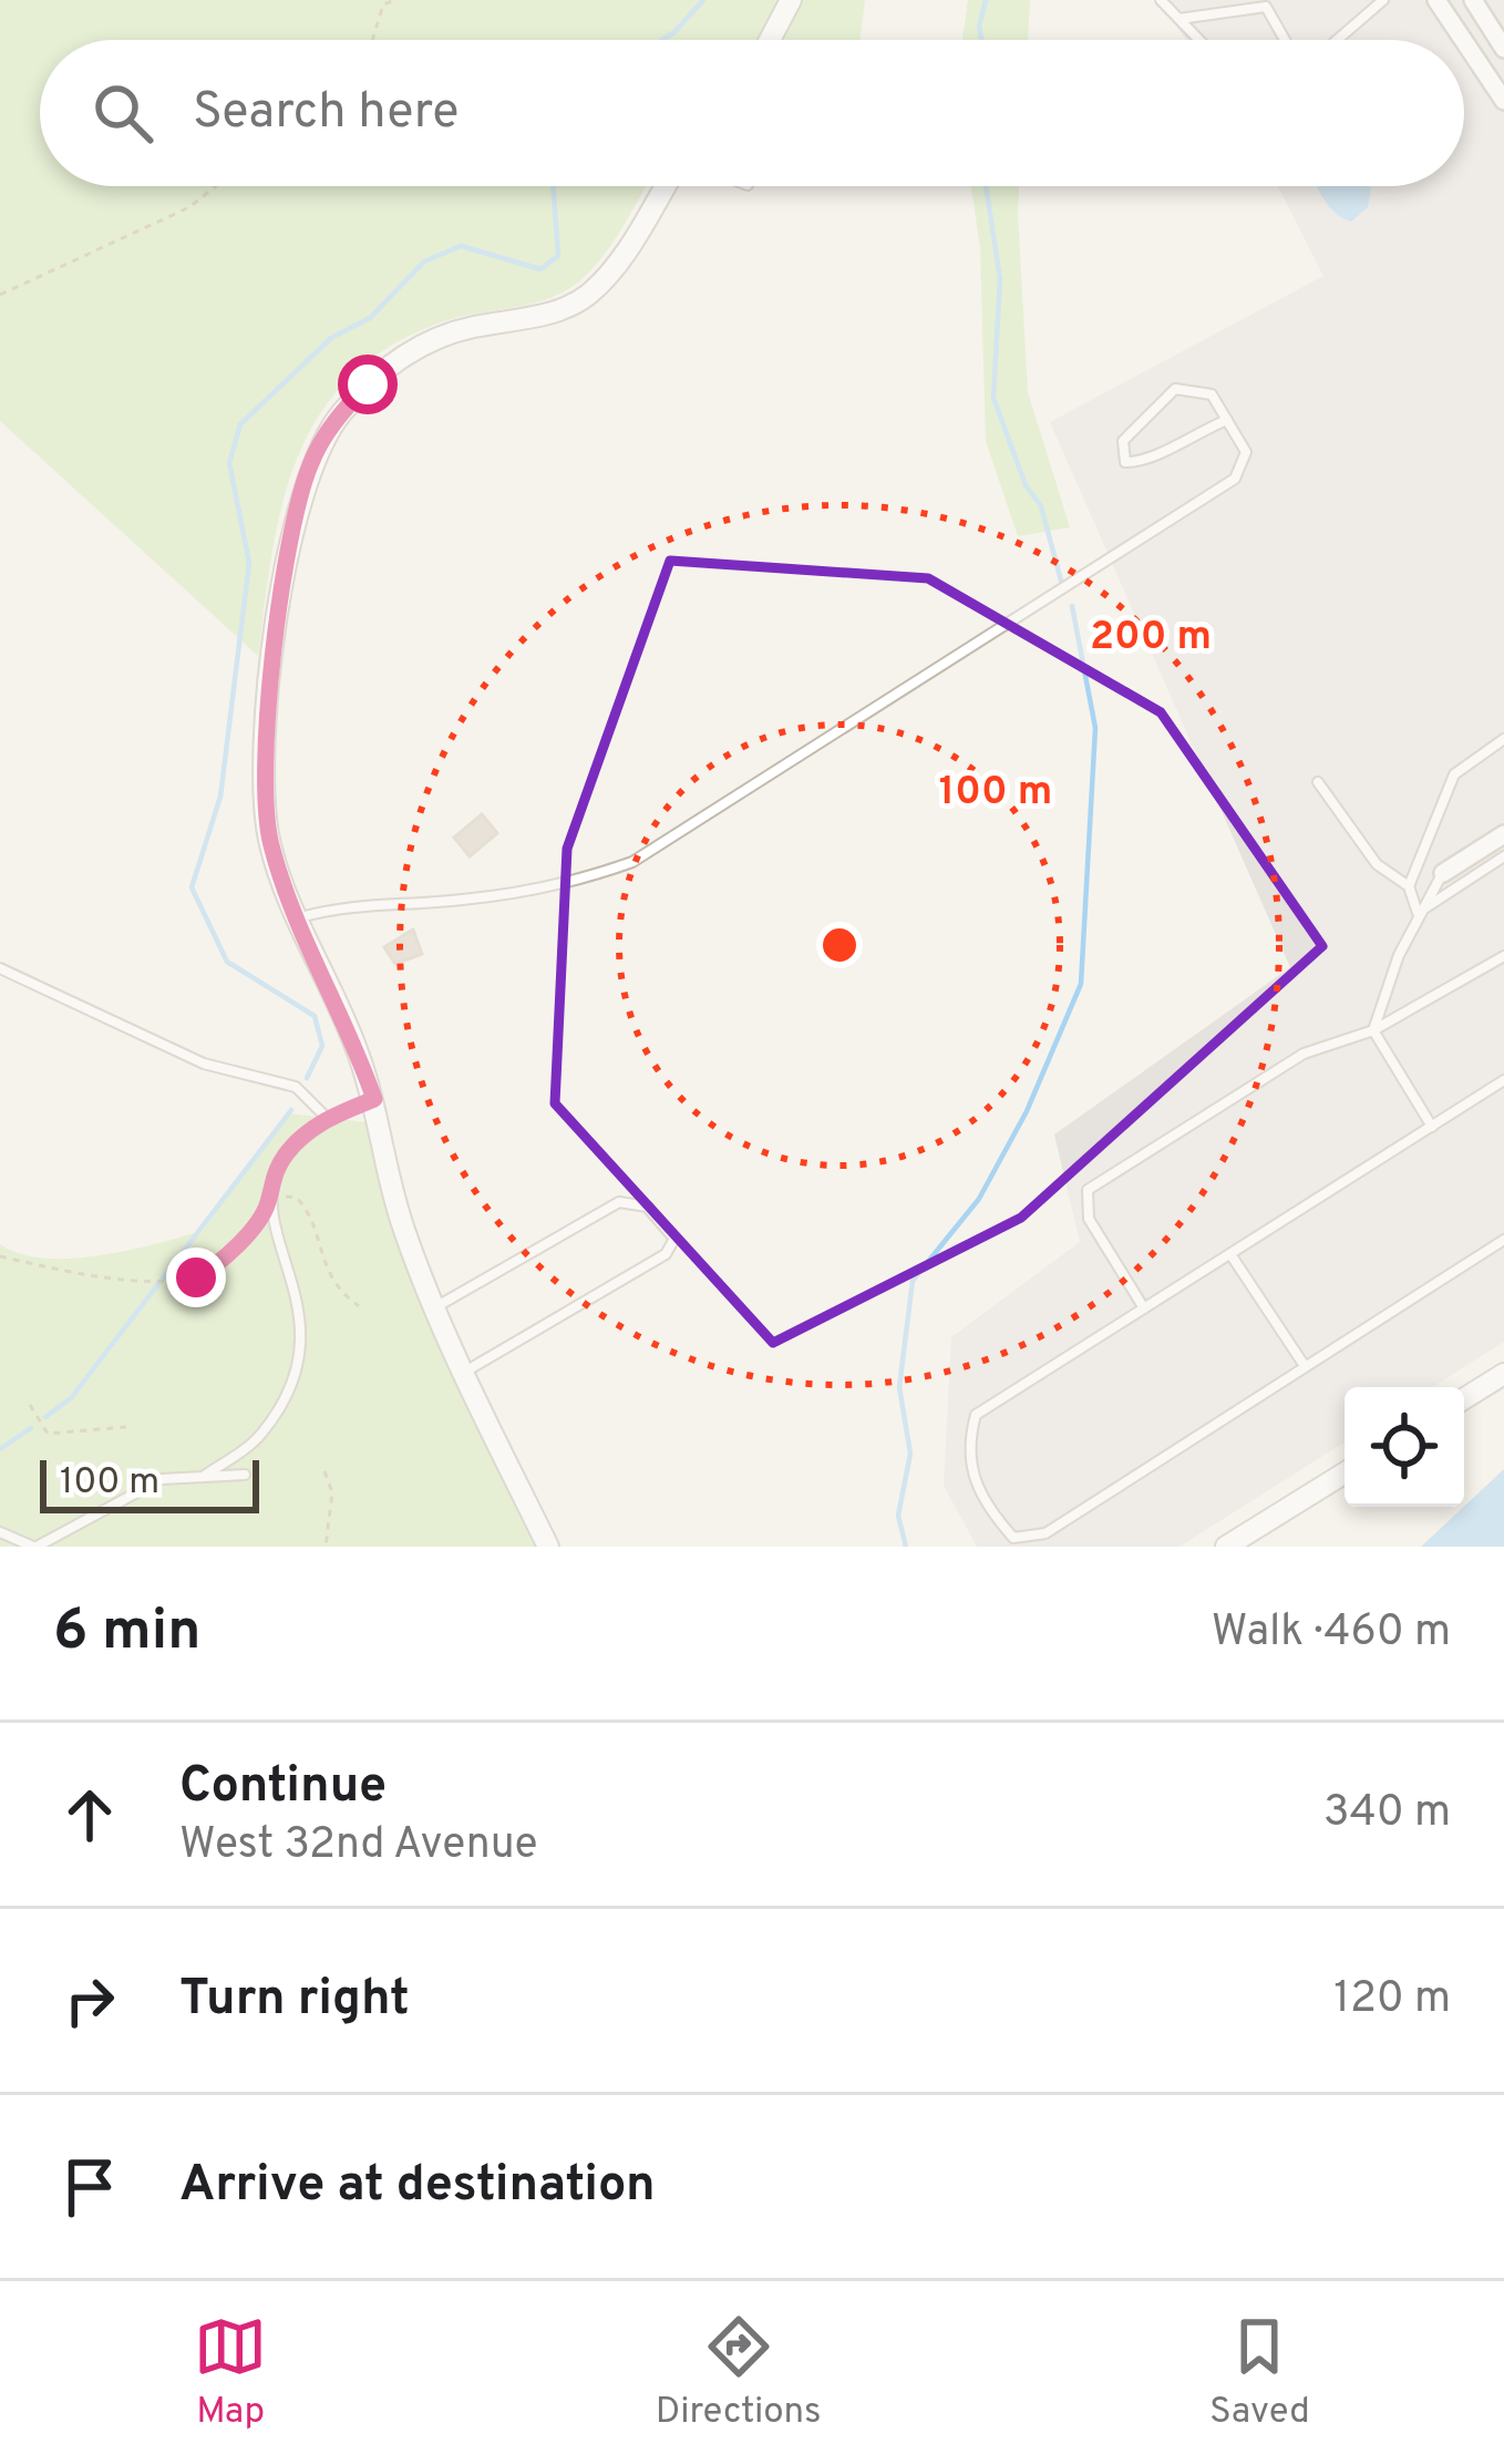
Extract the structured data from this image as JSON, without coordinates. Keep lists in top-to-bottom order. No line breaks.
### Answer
{"scale_bar":"100 m","page":{"search":"Search here","scale":"100 m","heading":["6 min","Walk · 460 m"],"list":[["Continue","West 32nd Avenue","340 m"],["Turn right","120 m"],"Arrive at destination"],"nav":["Map","Directions","Saved"]},"rings":["200 m","100 m"]}
